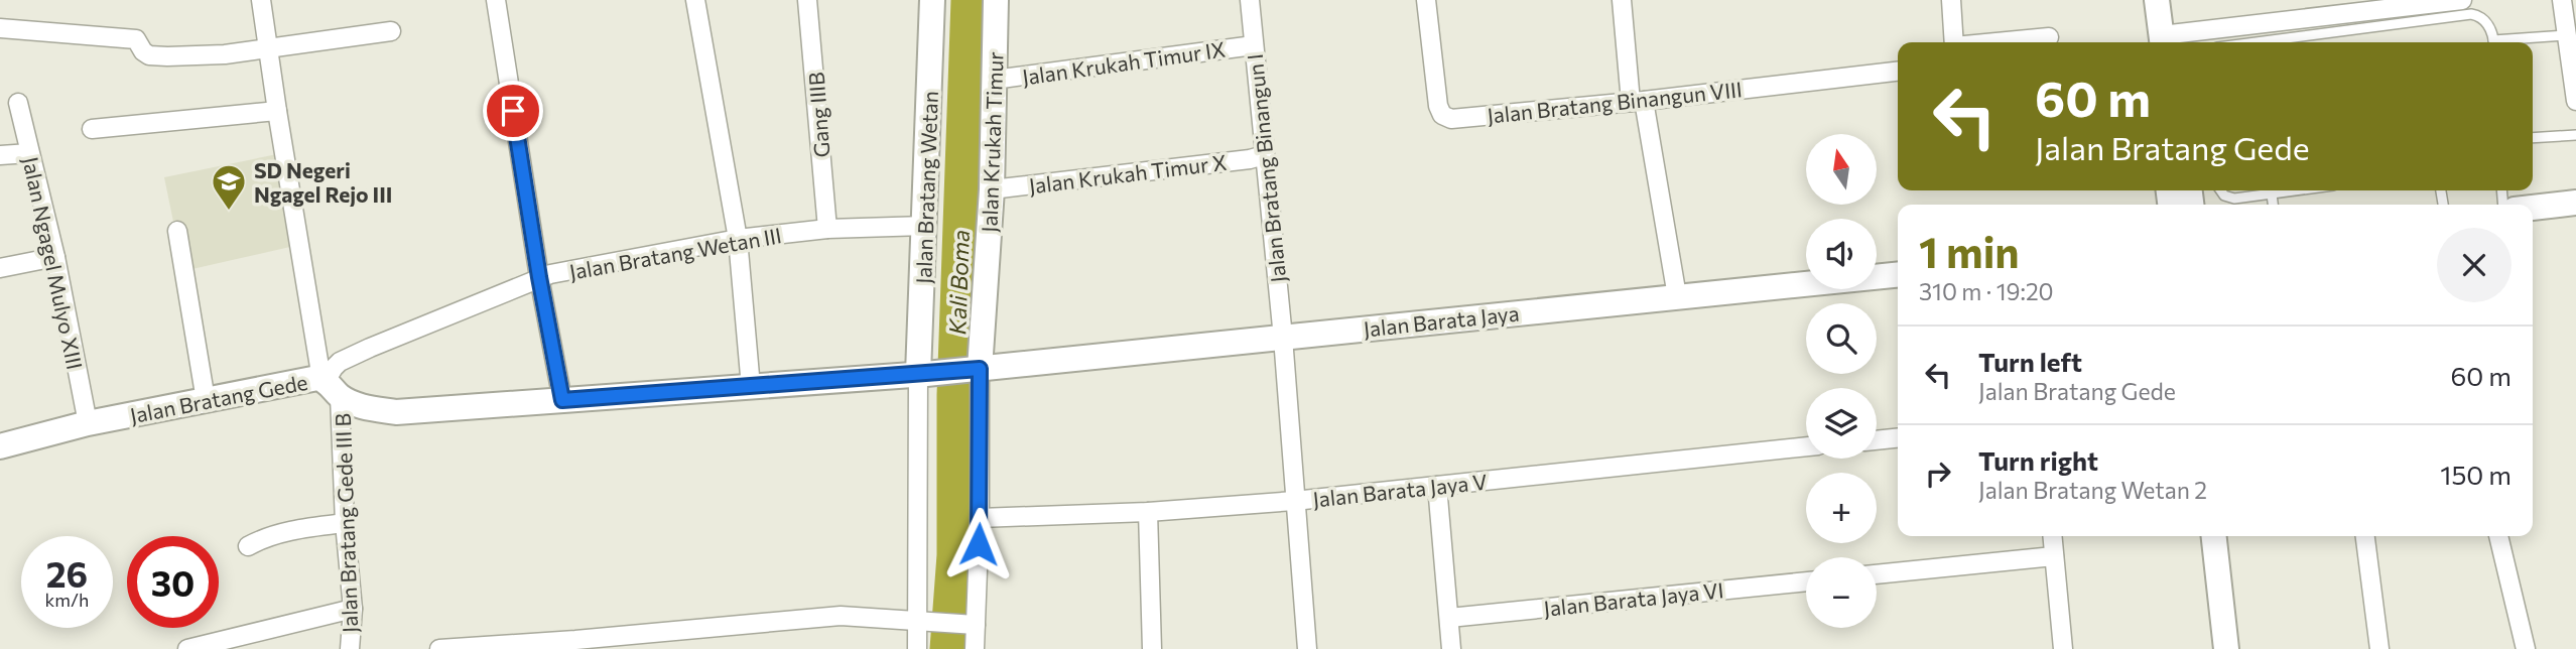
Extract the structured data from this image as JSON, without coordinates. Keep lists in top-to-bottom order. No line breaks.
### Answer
{"streets":{"main road":["Jalan Krukah Timur","Jalan Bratang Wetan","Jalan Barata Jaya","Jalan Bratang Gede"],"street":["Jalan Krukah Timur IX","Jalan Bratang Binangun VIII","Gang IIIB","Jalan Bratang Binangun I","Jalan Krukah Timur X","Jalan Bratang Wetan III","Jalan Ngagel Mulyo XIII","Jalan Barata Jaya V","Jalan Bratang Gede III B","Jalan Barata Jaya VI"]},"crossings":[["Jalan Krukah Timur IX","Jalan Krukah Timur"],["Jalan Krukah Timur IX","Jalan Bratang Binangun I"],["Gang IIIB","Jalan Bratang Wetan III"],["Jalan Krukah Timur","Jalan Krukah Timur X"],["Jalan Krukah Timur","Jalan Barata Jaya"],["Jalan Krukah Timur","Jalan Bratang Gede"],["Jalan Bratang Binangun I","Jalan Krukah Timur X"],["Jalan Bratang Binangun I","Jalan Barata Jaya"],["Jalan Bratang Binangun I","Jalan Barata Jaya V"],["Jalan Bratang Wetan","Jalan Bratang Wetan III"],["Jalan Bratang Wetan","Jalan Bratang Gede"],["Jalan Bratang Wetan III","Jalan Bratang Gede"],["Jalan Bratang Wetan III","Jalan Bratang Gede III B"],["Jalan Ngagel Mulyo XIII","Jalan Bratang Gede"],["Jalan Barata Jaya","Jalan Bratang Gede"],["Jalan Bratang Gede","Jalan Bratang Gede III B"]],"water":["Kali Boma"],"places":{"school or university":["SD Negeri Ngagel Rejo III"]},"north":"top","page":{"turn":["60 m","Jalan Bratang Gede"],"map_buttons":["+","−"],"heading":["1 min","310 m · 19:20"],"list":[{"name":"Turn left","note":"Jalan Bratang Gede","value":"60 m"},{"name":"Turn right","note":"Jalan Bratang Wetan 2","value":"150 m"}],"speed":"26 km/h","limit":"30"}}
